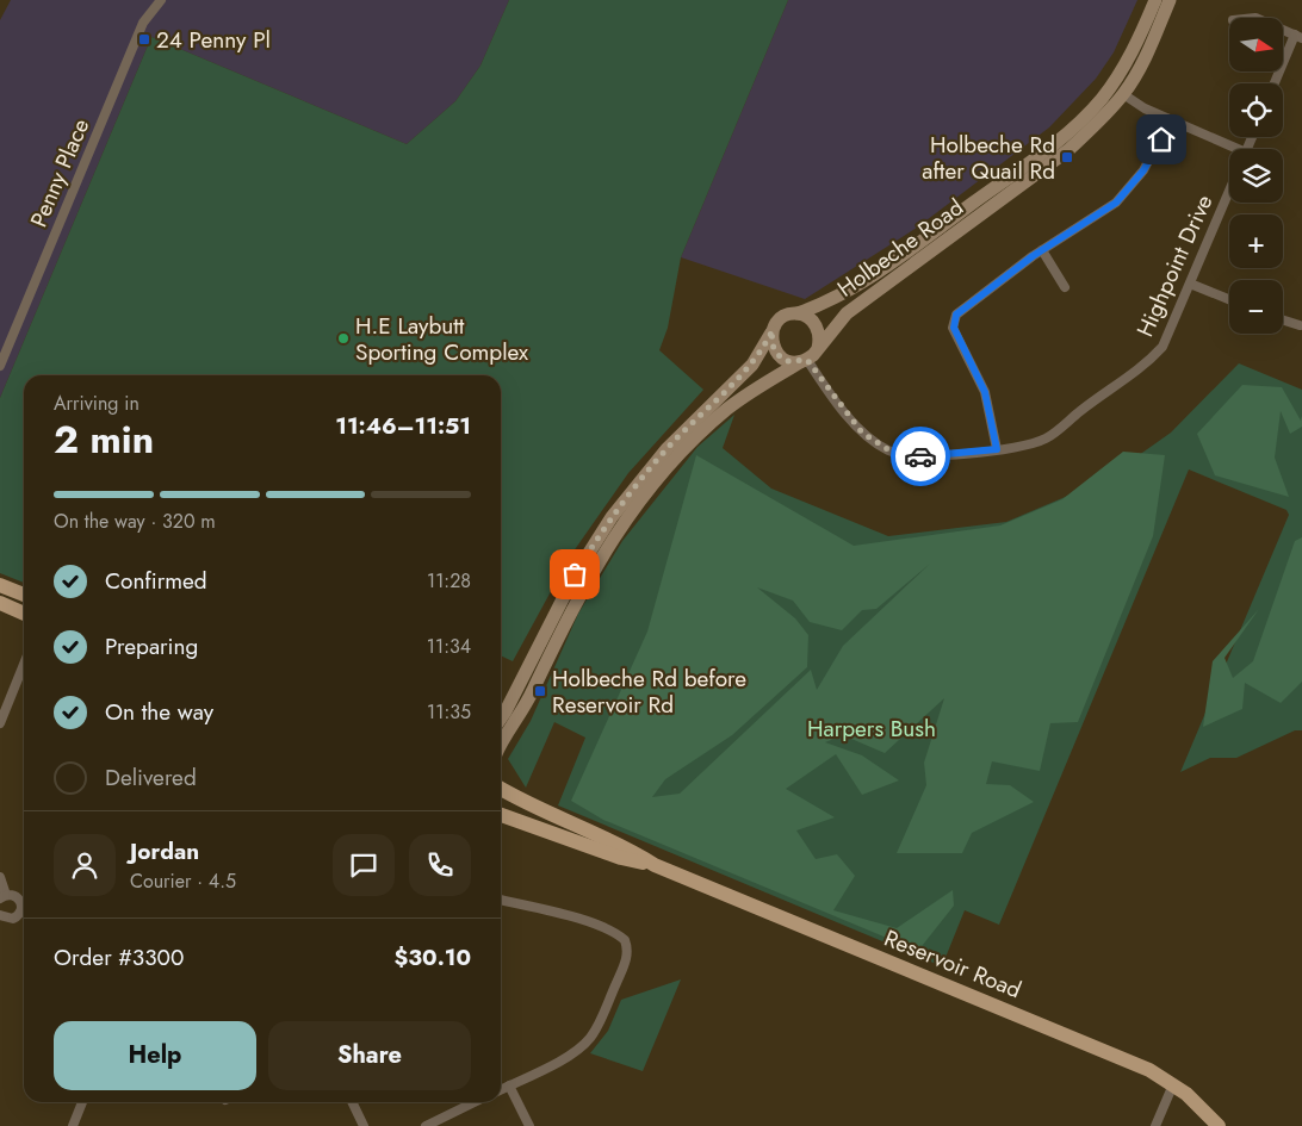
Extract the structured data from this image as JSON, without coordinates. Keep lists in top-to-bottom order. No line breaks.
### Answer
{"streets":{"main road":["Reservoir Road"],"street":["Penny Place","Holbeche Road","Highpoint Drive"]},"crossings":[["Holbeche Road","Highpoint Drive"]],"parks":["Harpers Bush"],"places":{"transit":["24 Penny Pl","Holbeche Rd after Quail Rd","Holbeche Rd before Reservoir Rd"],"other":["H.E Laybutt Sporting Complex"]},"north":"right","page":{"map_buttons":["+","−"],"heading":["2 min","Arriving in","11:46–11:51"],"panel":["Jordan","Courier · 4.5","Order #3300","$30.10"],"bar":"On the way · 320 m","list":[["Confirmed","11:28"],["Preparing","11:34"],["On the way","11:35"],"Delivered"],"buttons":["Help","Share"]}}
